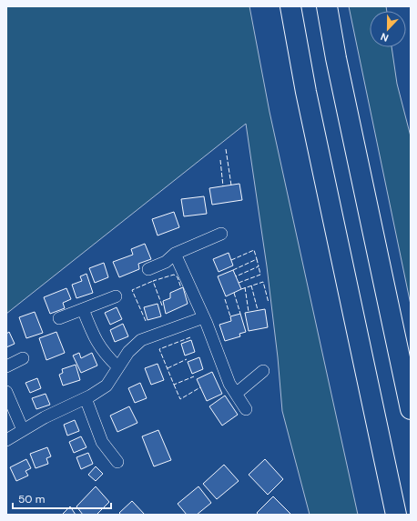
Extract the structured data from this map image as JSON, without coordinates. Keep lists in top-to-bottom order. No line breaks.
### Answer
{"scale_bar":"50 m","north":"bottom"}
